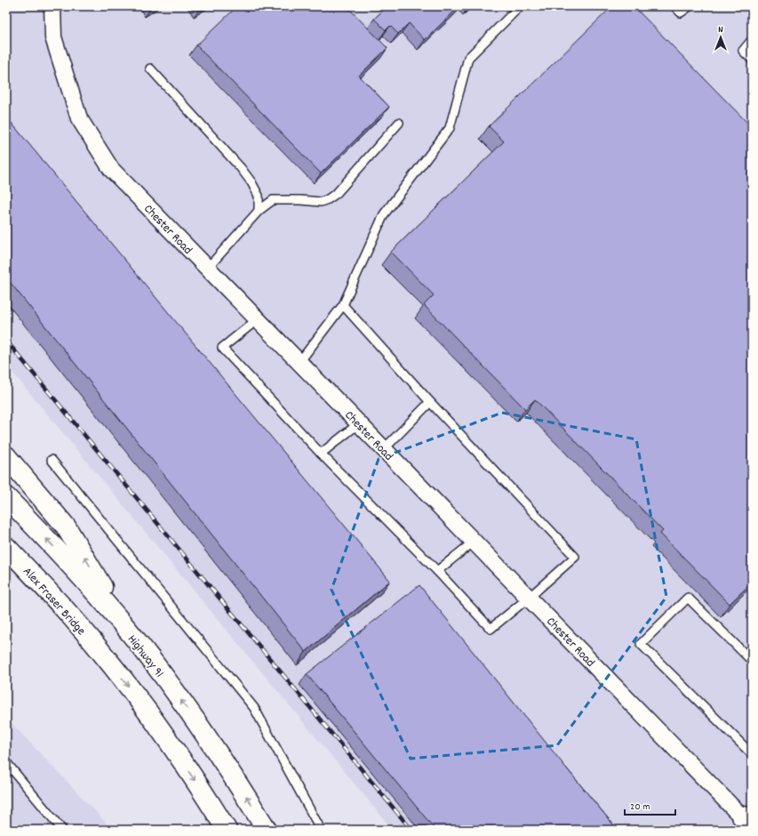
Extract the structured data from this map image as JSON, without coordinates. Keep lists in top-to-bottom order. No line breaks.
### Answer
{"streets":{"highway":["Alex Fraser Bridge","Highway 91"],"street":["Chester Road"]},"scale_bar":"20 m","north":"top"}
